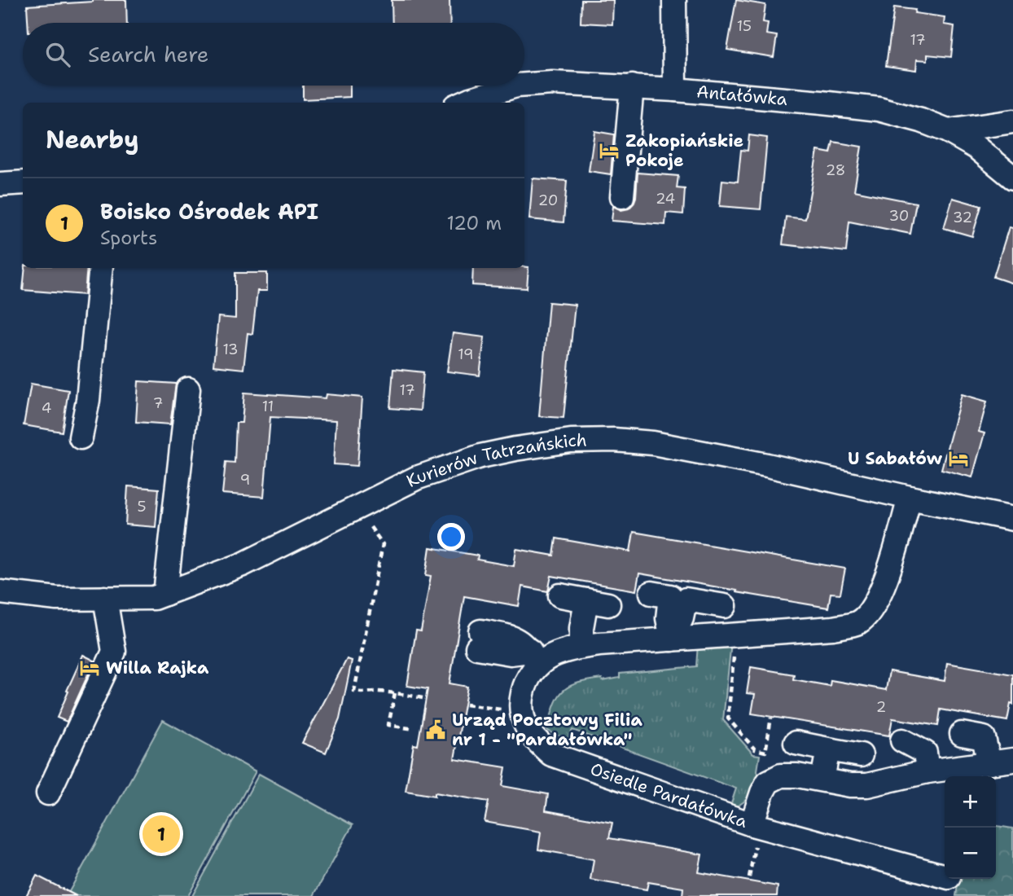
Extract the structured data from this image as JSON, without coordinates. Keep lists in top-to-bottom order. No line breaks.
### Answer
{"streets":{"street":["Antałówka","Kurierów Tatrzańskich","Osiedle Pardałówka"]},"places":{"hotel":["Zakopiańskie Pokoje","U Sabałów","Willa Rajka"],"public building":["Urząd Pocztowy Filia nr 1 - \"Pardałówka\""]},"house_numbers":["15","17","28","24","20","30","32","13","19","17","7","11","4","9","5","2"],"page":{"search":"Search here","heading":"Nearby","list":[{"mark":"1","name":"Boisko Ośrodek API","note":"Sports","value":"120 m"}],"map_buttons":["+","−"],"pins":"1"}}
